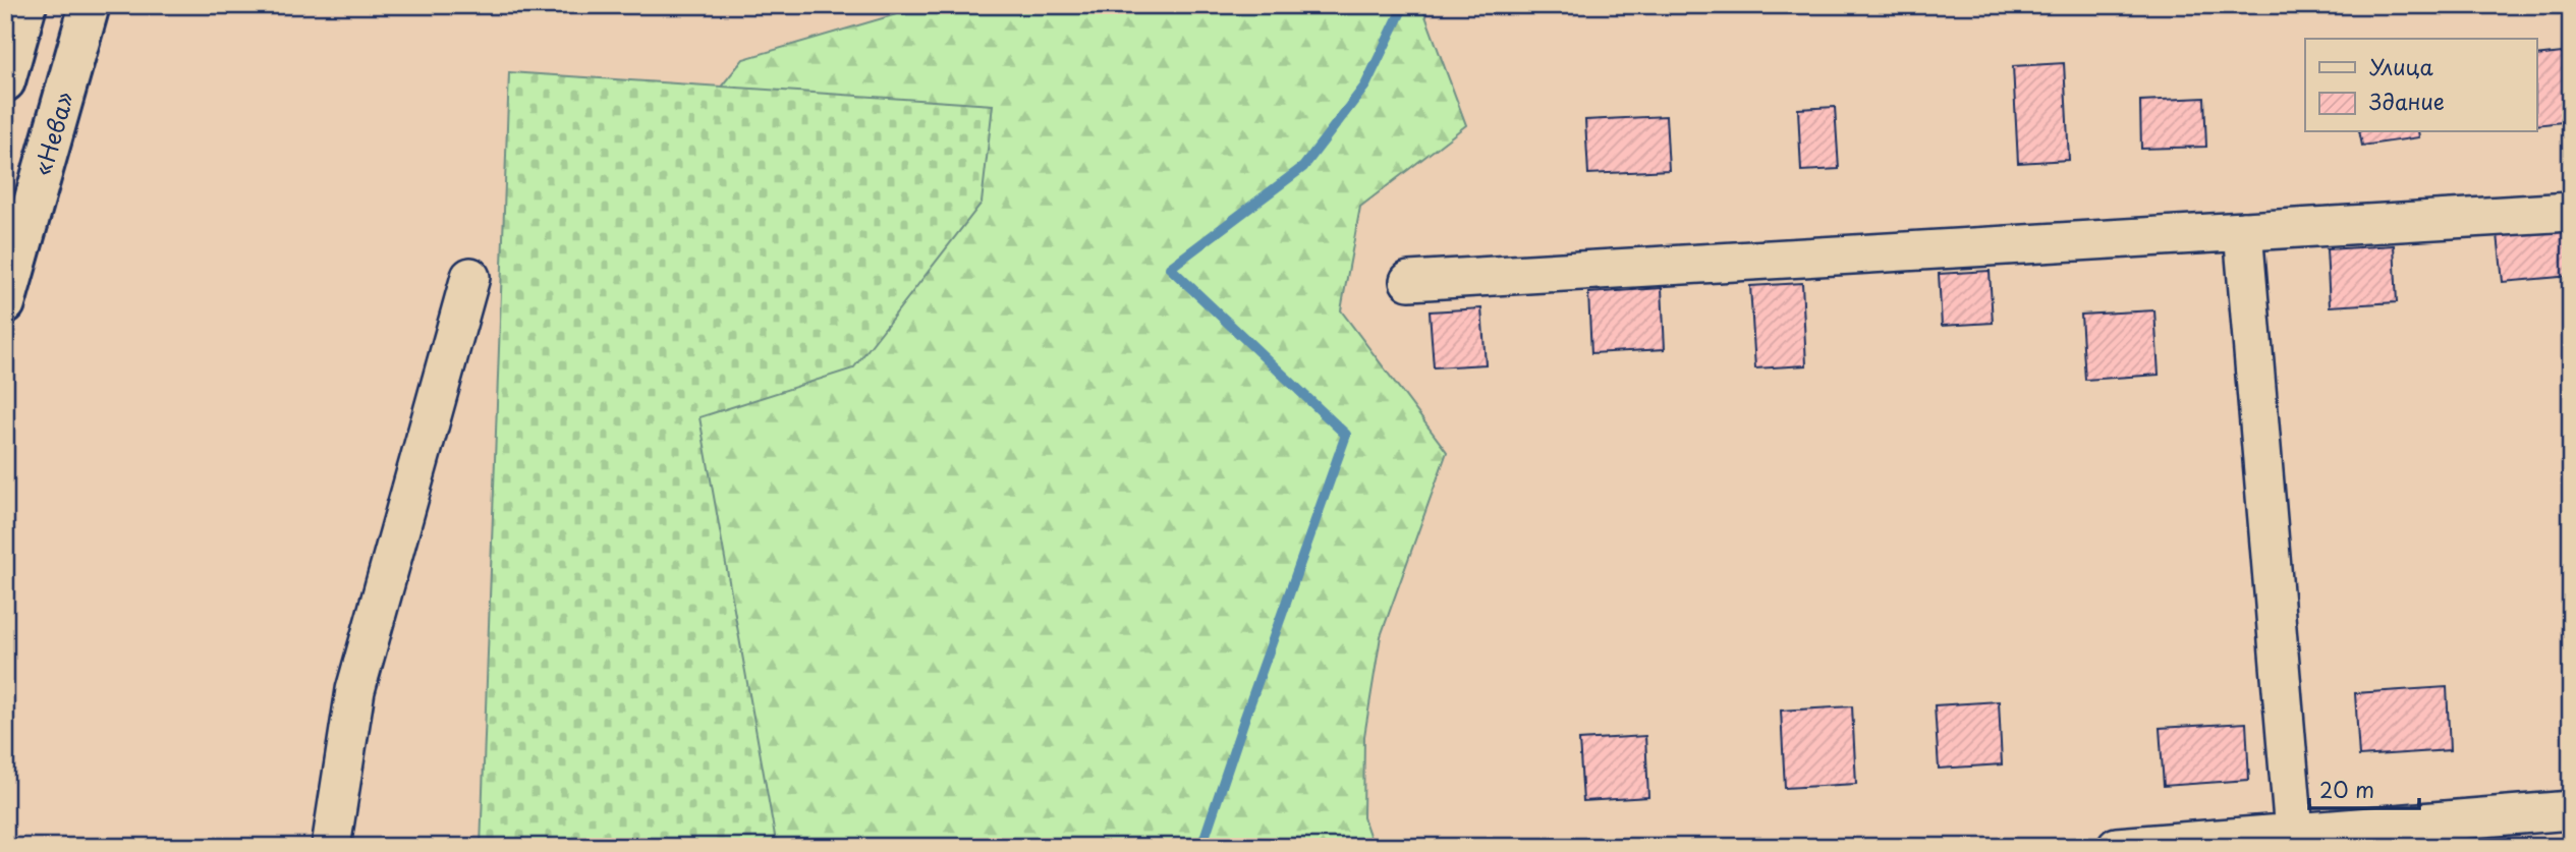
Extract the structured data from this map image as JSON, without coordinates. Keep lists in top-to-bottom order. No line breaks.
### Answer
{"streets":{"highway":["«Нева»"]},"legend":["Улица","Здание"],"scale_bar":"20 m"}
